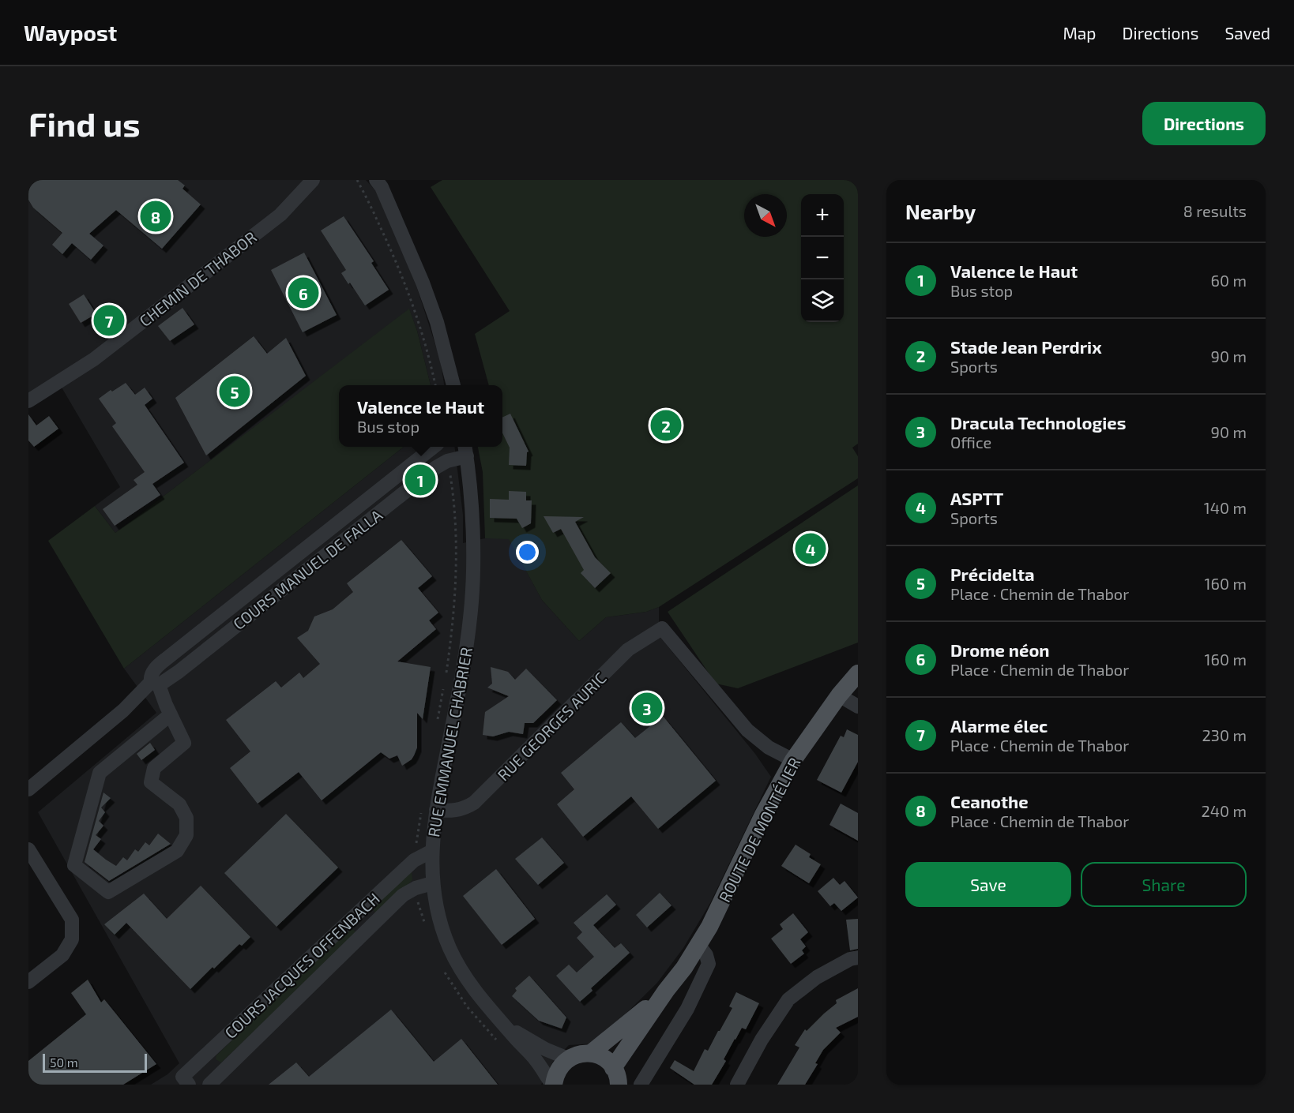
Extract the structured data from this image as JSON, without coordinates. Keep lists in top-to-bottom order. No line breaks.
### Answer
{"streets":{"main road":["ROUTE DE MONTÉLIER"],"street":["CHEMIN DE THABOR","COURS MANUEL DE FALLA","RUE GEORGES AURIC","RUE EMMANUEL CHABRIER","COURS JACQUES OFFENBACH"]},"crossings":[["COURS MANUEL DE FALLA","RUE EMMANUEL CHABRIER"],["RUE GEORGES AURIC","RUE EMMANUEL CHABRIER"],["RUE GEORGES AURIC","ROUTE DE MONTÉLIER"],["RUE EMMANUEL CHABRIER","ROUTE DE MONTÉLIER"],["RUE EMMANUEL CHABRIER","COURS JACQUES OFFENBACH"]],"scale_bar":"50 m","north":"bottom right","page":{"header":"Waypost","nav":["Map","Directions","Saved"],"buttons":["Directions",["Save","Share"]],"title":"Find us","heading":["Nearby","8 results"],"map_buttons":["+","−"],"pins":["8","6","7","5","2","1","4","3"],"list":[{"mark":"1","name":"Valence le Haut","note":"Bus stop","value":"60 m"},{"mark":"2","name":"Stade Jean Perdrix","note":"Sports","value":"90 m"},{"mark":"3","name":"Dracula Technologies","note":"Office","value":"90 m"},{"mark":"4","name":"ASPTT","note":"Sports","value":"140 m"},{"mark":"5","name":"Précidelta","note":"Place · Chemin de Thabor","value":"160 m"},{"mark":"6","name":"Drome néon","note":"Place · Chemin de Thabor","value":"160 m"},{"mark":"7","name":"Alarme élec","note":"Place · Chemin de Thabor","value":"230 m"},{"mark":"8","name":"Ceanothe","note":"Place · Chemin de Thabor","value":"240 m"}],"popup":["Valence le Haut","Bus stop"],"scale":"50 m"}}
